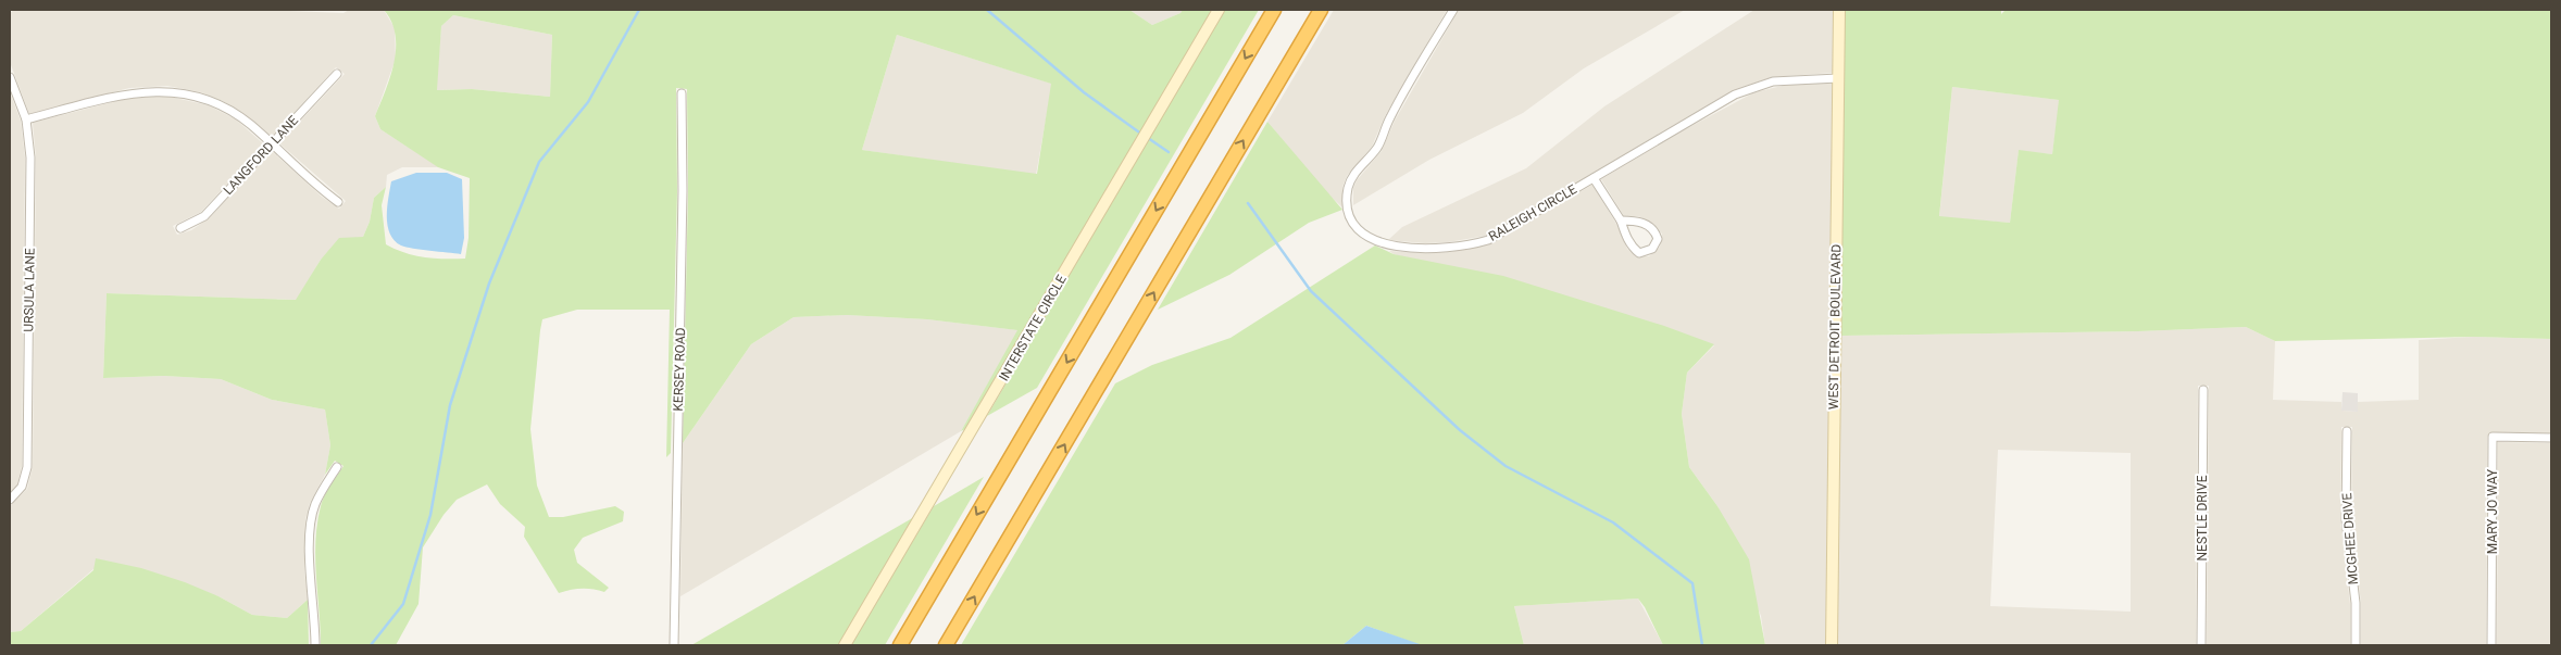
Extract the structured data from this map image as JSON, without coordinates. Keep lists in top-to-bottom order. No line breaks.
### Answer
{"streets":{"street":["LANGFORD LANE","RALEIGH CIRCLE","URSULA LANE","WEST DETROIT BOULEVARD","INTERSTATE CIRCLE","KERSEY ROAD","MARY JO WAY","NESTLE DRIVE","MCGHEE DRIVE"]},"crossings":[["RALEIGH CIRCLE","WEST DETROIT BOULEVARD"]]}
